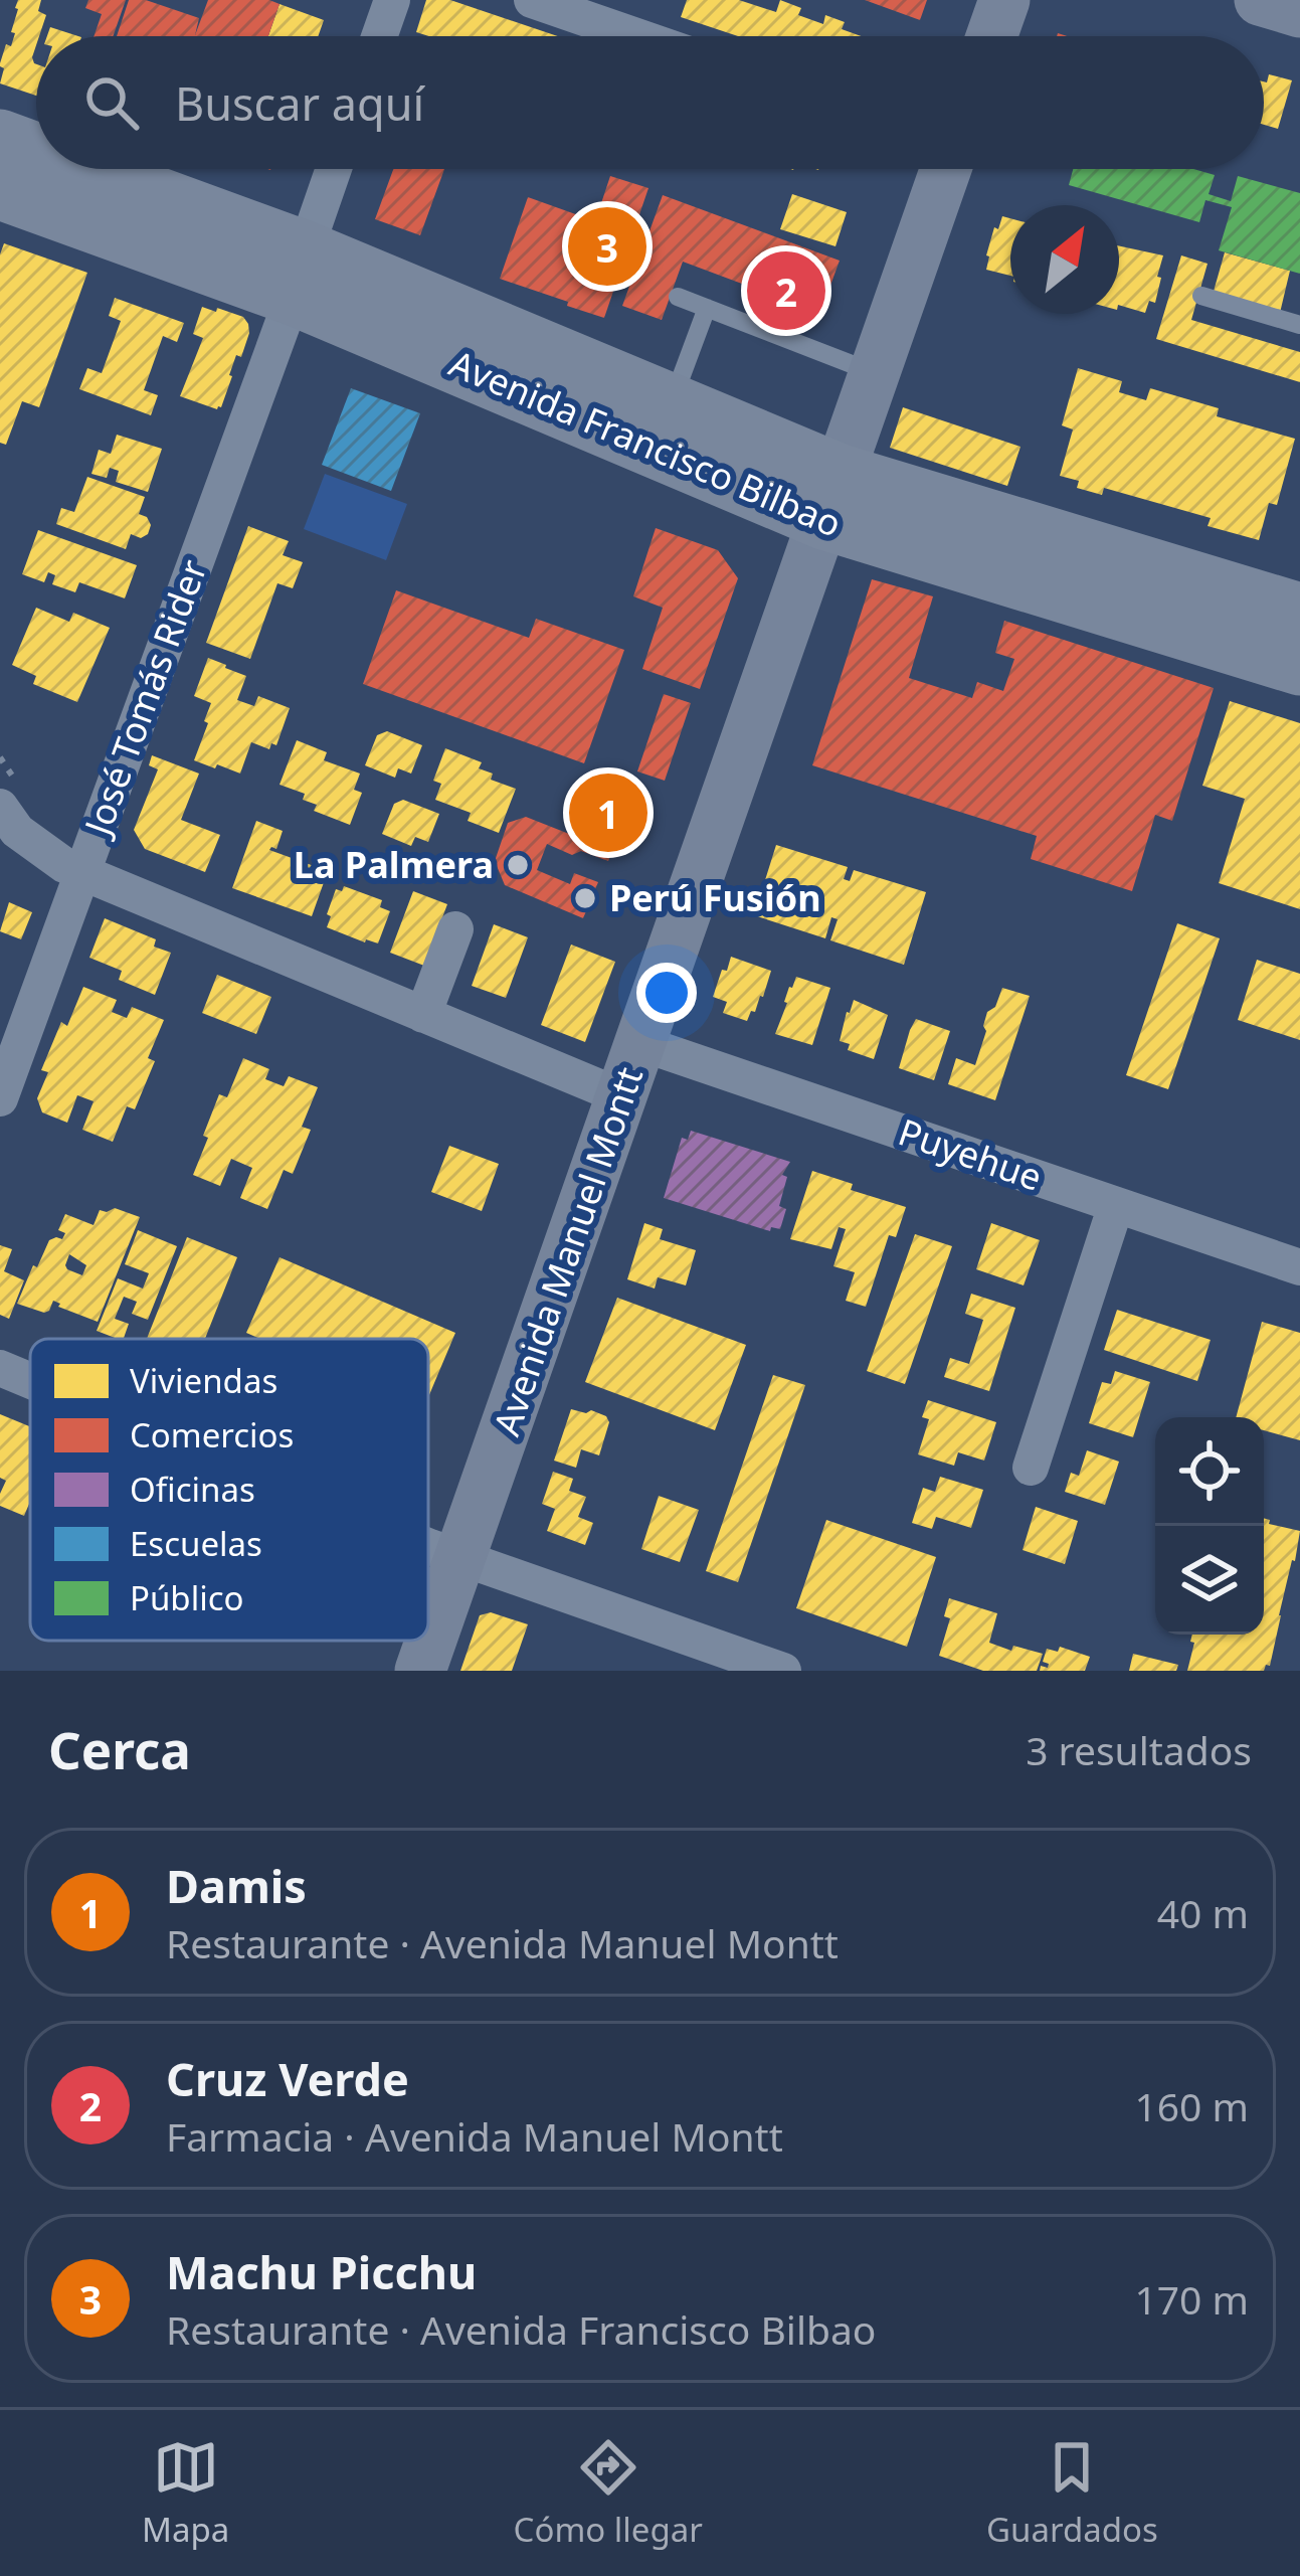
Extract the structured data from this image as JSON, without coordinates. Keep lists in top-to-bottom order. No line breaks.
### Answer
{"streets":{"main road":["Avenida Francisco Bilbao","Avenida Manuel Montt"],"street":["José Tomás Rider","Puyehue"]},"crossings":[["Avenida Francisco Bilbao","José Tomás Rider"],["Avenida Francisco Bilbao","Avenida Manuel Montt"],["Puyehue","Avenida Manuel Montt"]],"places":["La Palmera","Perú Fusión"],"legend":["Viviendas","Comercios","Oficinas","Escuelas","Público"],"north":"top right","page":{"search":"Buscar aquí","pins":["3","2","1"],"heading":["Cerca","3 resultados"],"list":[{"mark":"1","name":"Damis","note":"Restaurante · Avenida Manuel Montt","value":"40 m"},{"mark":"2","name":"Cruz Verde","note":"Farmacia · Avenida Manuel Montt","value":"160 m"},{"mark":"3","name":"Machu Picchu","note":"Restaurante · Avenida Francisco Bilbao","value":"170 m"}],"nav":["Mapa","Cómo llegar","Guardados"]}}
